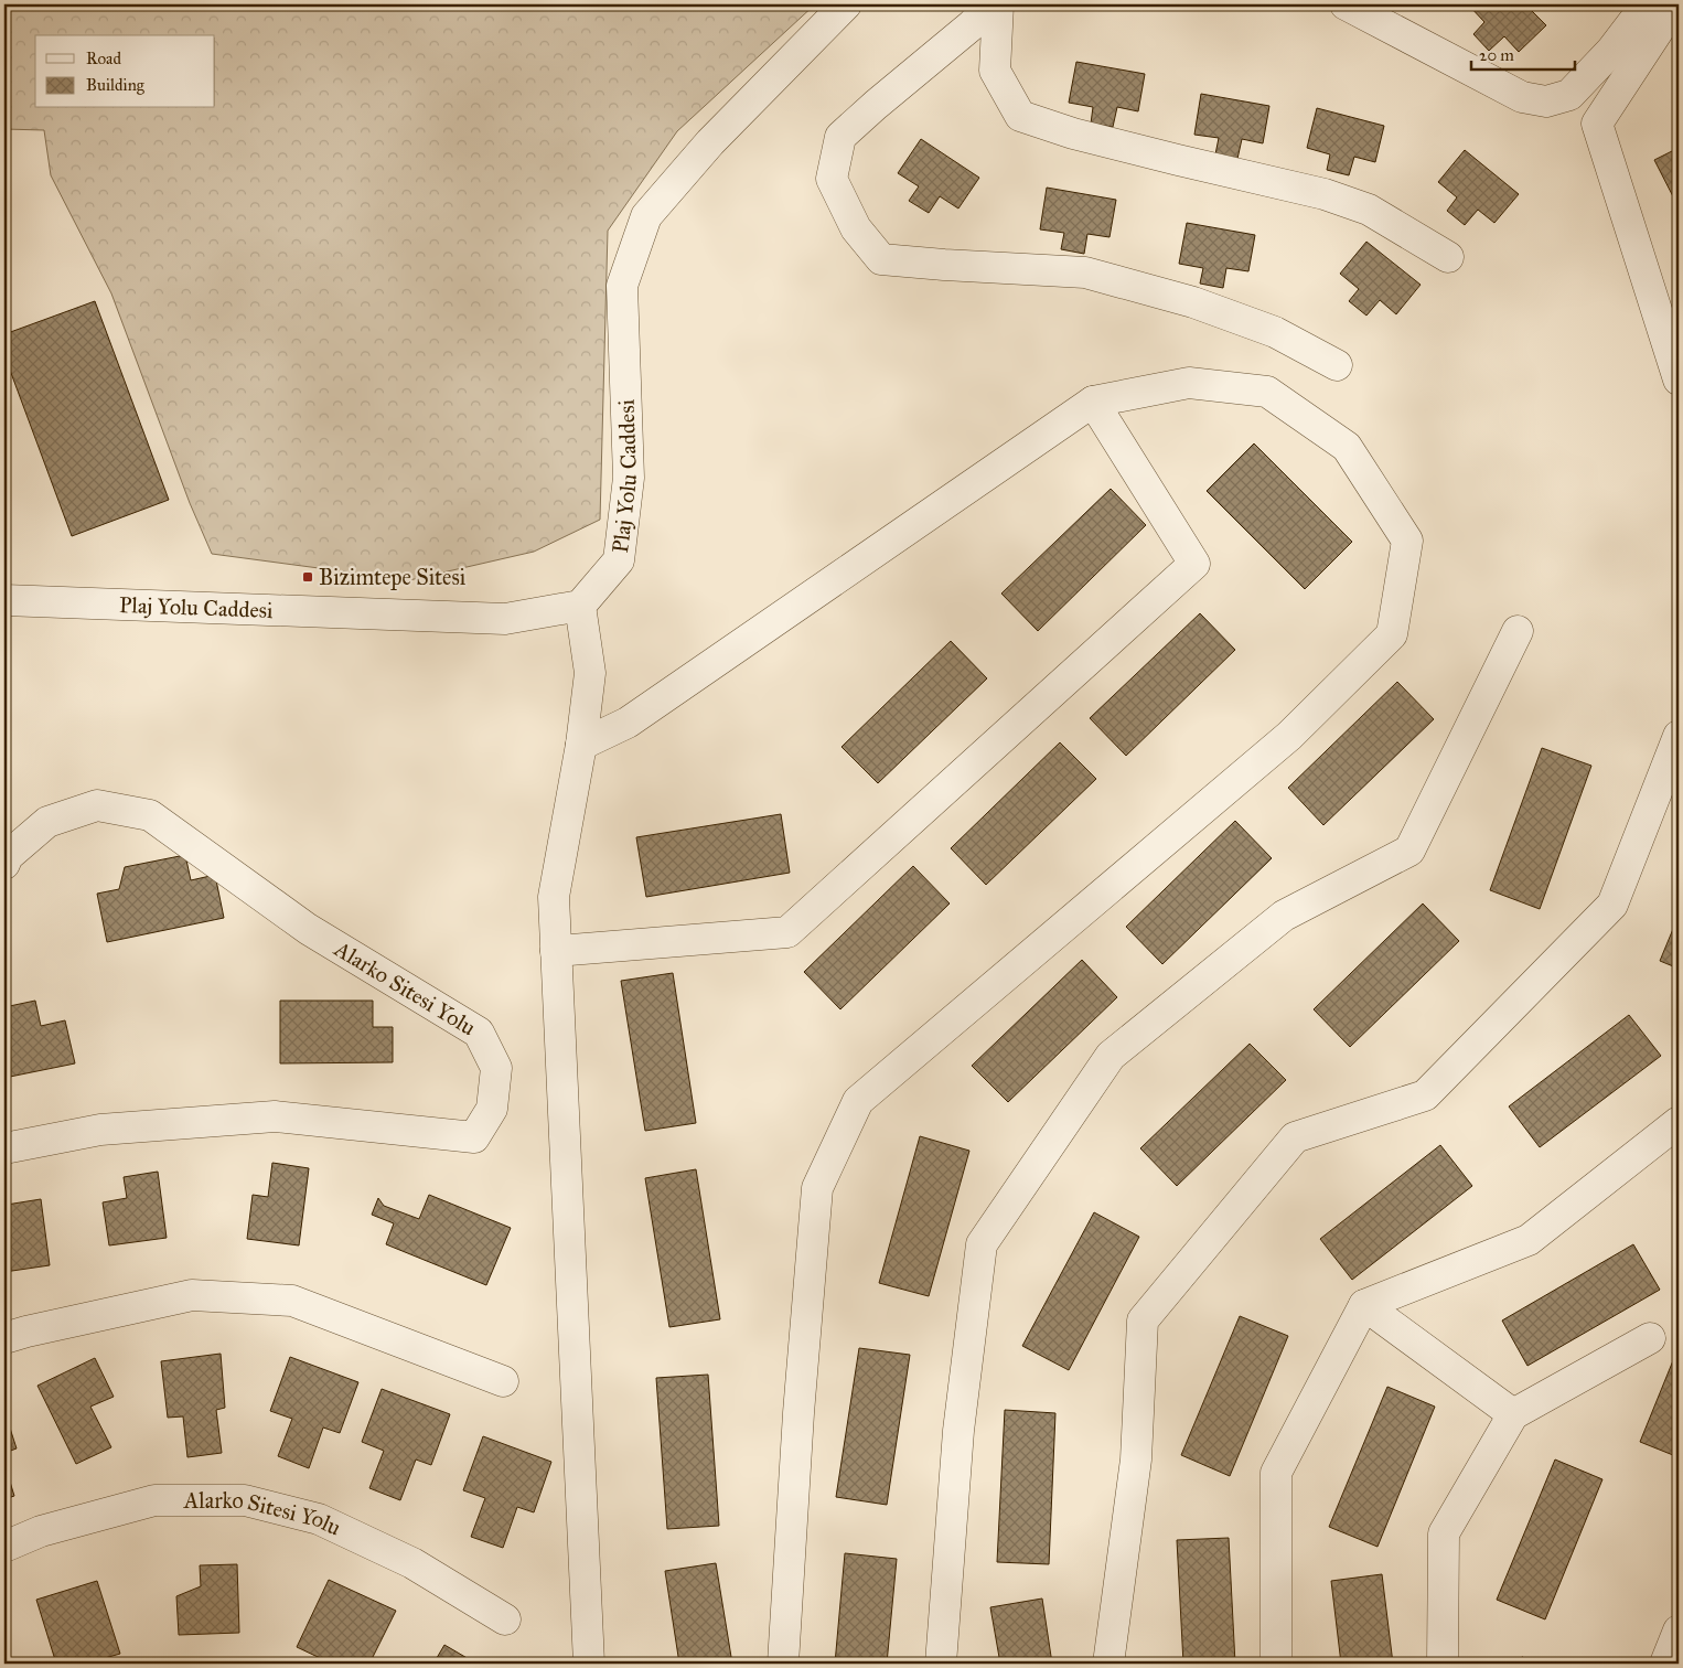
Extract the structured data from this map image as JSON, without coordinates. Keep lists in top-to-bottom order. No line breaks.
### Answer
{"streets":{"street":["Plaj Yolu Caddesi","Alarko Sitesi Yolu"]},"places":{"transit":["Bizimtepe Sitesi"]},"legend":["Road","Building"],"scale_bar":"20 m"}
